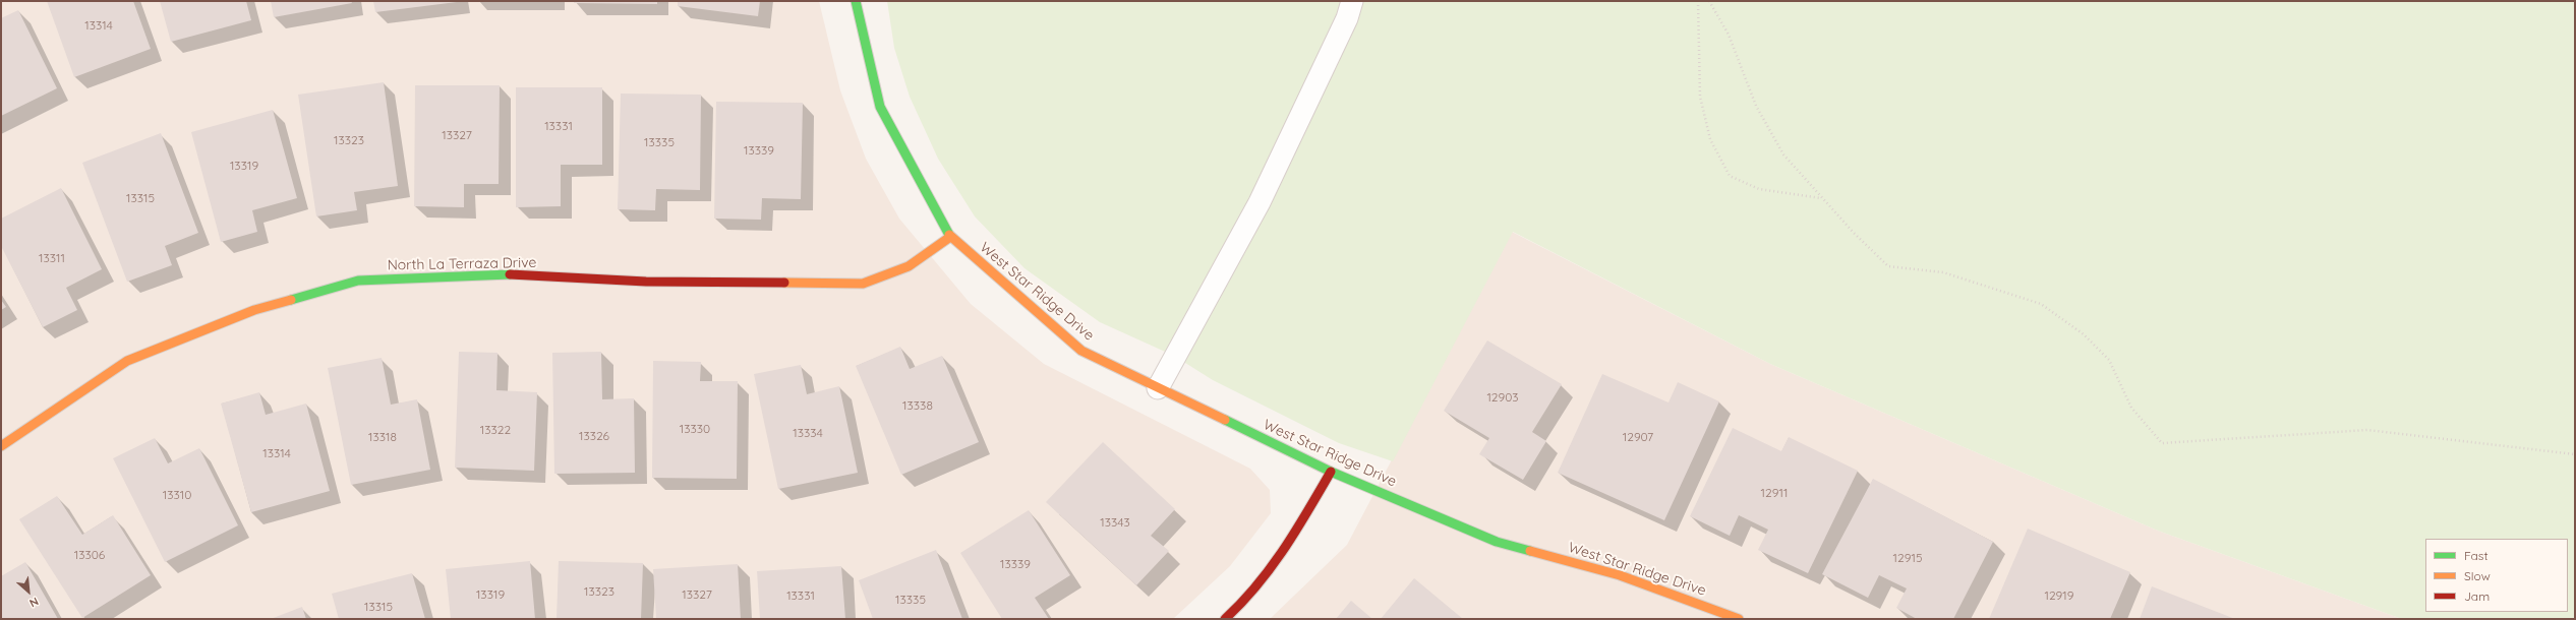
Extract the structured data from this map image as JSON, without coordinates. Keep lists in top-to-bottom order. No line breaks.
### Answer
{"streets":{"street":["North La Terraza Drive","West Star Ridge Drive"]},"crossings":[["North La Terraza Drive","West Star Ridge Drive"]],"house_numbers":["13314","13331","13327","13323","13335","13339","13319","13315","13311","12903","13338","13330","13322","13334","13326","13318","12907","13314","12911","13310","13343","13306","12915","13339","13323","13319","13327","13331","12919","13335","13315"],"legend":["Fast","Slow","Jam"],"north":"bottom right"}
